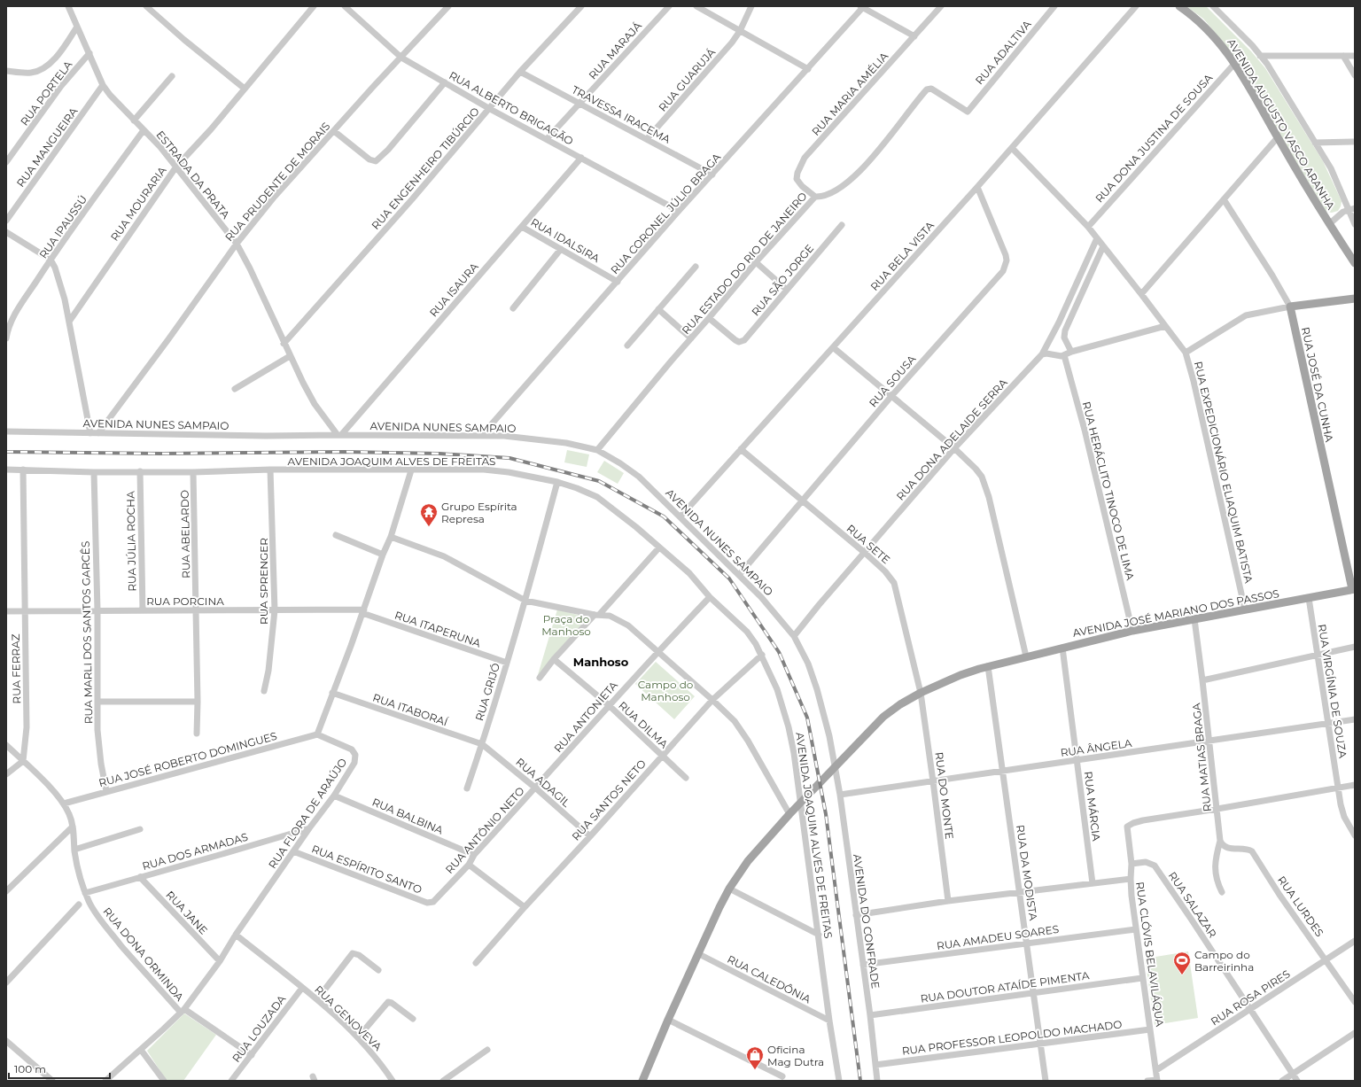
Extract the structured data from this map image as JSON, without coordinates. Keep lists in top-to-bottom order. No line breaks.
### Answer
{"streets":{"main road":["AVENIDA AUGUSTO VASCO ARANHA","RUA JOSÉ DA CUNHA","AVENIDA JOSÉ MARIANO DOS PASSOS"],"street":["RUA MARAJÁ","RUA ADALTIVA","RUA GUARUJÁ","RUA PORTELA","RUA MARIA AMÉLIA","RUA ALBERTO BRIGAGÃO","TRAVESSA IRACEMA","RUA DONA JUSTINA DE SOUSA","RUA MANGUEIRA","RUA ENGENHEIRO TIBÚRCIO","ESTRADA DA PRATA","RUA PRUDENTE DE MORAIS","RUA MOURARIA","RUA CORONEL JÚLIO BRAGA","RUA IPAUSSÚ","RUA IDALSIRA","RUA BELA VISTA","RUA ESTADO DO RIO DE JANEIRO","RUA SÃO JORGE","RUA ISAURA","RUA SOUSA","AVENIDA NUNES SAMPAIO","RUA DONA ADELAIDE SERRA","AVENIDA JOAQUIM ALVES DE FREITAS","RUA EXPEDICIONÁRIO ELIAQUIM BATISTA","RUA HERÁCLITO TINOCO DE LIMA","RUA ABELARDO","RUA JÚLIA ROCHA","RUA SETE","RUA SPRENGER","RUA PORCINA","RUA ITAPERUNA","RUA MARLI DOS SANTOS GARCÊS","RUA FERRAZ","RUA VIRGÍNIA DE SOUZA","RUA GRIJÓ","RUA ITABORAÍ","RUA ANTONIETA","RUA DILMA","RUA ÂNGELA","RUA MATIAS BRAGA","RUA JOSÉ ROBERTO DOMINGUES","RUA ADAGIL","RUA DO MONTE","RUA SANTOS NETO","RUA MÁRCIA","RUA FLORA DE ARAÚJO","RUA BALBINA","RUA ANTÔNIO NETO","RUA DOS ARMADAS","RUA ESPÍRITO SANTO","RUA DA MODISTA","RUA SALAZAR","RUA LURDES","RUA JANE","AVENIDA DO CONFRADE","RUA AMADEU SOARES","RUA DONA ORMINDA","RUA CLÓVIS BELAVILÁQUA","RUA CALEDÔNIA","RUA DOUTOR ATAÍDE PIMENTA","RUA ROSA PIRES","RUA GENOVEVA","RUA LOUZADA","RUA PROFESSOR LEOPOLDO MACHADO"]},"crossings":[["RUA MARAJÁ","RUA ALBERTO BRIGAGÃO"],["RUA MARAJÁ","TRAVESSA IRACEMA"],["RUA ADALTIVA","RUA ESTADO DO RIO DE JANEIRO"],["RUA GUARUJÁ","TRAVESSA IRACEMA"],["RUA PORTELA","ESTRADA DA PRATA"],["RUA MARIA AMÉLIA","RUA ESTADO DO RIO DE JANEIRO"],["RUA ALBERTO BRIGAGÃO","RUA ENGENHEIRO TIBÚRCIO"],["RUA ALBERTO BRIGAGÃO","RUA PRUDENTE DE MORAIS"],["RUA ALBERTO BRIGAGÃO","RUA CORONEL JÚLIO BRAGA"],["RUA ALBERTO BRIGAGÃO","RUA ISAURA"],["TRAVESSA IRACEMA","RUA ENGENHEIRO TIBÚRCIO"],["TRAVESSA IRACEMA","RUA CORONEL JÚLIO BRAGA"],["AVENIDA AUGUSTO VASCO ARANHA","RUA DONA JUSTINA DE SOUSA"],["RUA DONA JUSTINA DE SOUSA","RUA EXPEDICIONÁRIO ELIAQUIM BATISTA"],["RUA MANGUEIRA","ESTRADA DA PRATA"],["RUA ENGENHEIRO TIBÚRCIO","ESTRADA DA PRATA"],["ESTRADA DA PRATA","RUA PRUDENTE DE MORAIS"],["ESTRADA DA PRATA","RUA MOURARIA"],["ESTRADA DA PRATA","RUA IPAUSSÚ"],["ESTRADA DA PRATA","RUA ISAURA"],["ESTRADA DA PRATA","AVENIDA NUNES SAMPAIO"],["RUA PRUDENTE DE MORAIS","AVENIDA NUNES SAMPAIO"],["RUA CORONEL JÚLIO BRAGA","RUA IDALSIRA"],["RUA CORONEL JÚLIO BRAGA","AVENIDA NUNES SAMPAIO"],["RUA IDALSIRA","RUA ISAURA"],["RUA BELA VISTA","RUA SOUSA"],["RUA BELA VISTA","AVENIDA NUNES SAMPAIO"],["RUA BELA VISTA","RUA EXPEDICIONÁRIO ELIAQUIM BATISTA"],["RUA BELA VISTA","RUA SETE"],["RUA ESTADO DO RIO DE JANEIRO","RUA SÃO JORGE"],["RUA ESTADO DO RIO DE JANEIRO","AVENIDA NUNES SAMPAIO"],["RUA ISAURA","AVENIDA NUNES SAMPAIO"],["RUA SOUSA","AVENIDA NUNES SAMPAIO"],["RUA SOUSA","RUA SETE"],["RUA JOSÉ DA CUNHA","AVENIDA JOSÉ MARIANO DOS PASSOS"],["AVENIDA NUNES SAMPAIO","RUA DONA ADELAIDE SERRA"],["AVENIDA NUNES SAMPAIO","AVENIDA JOSÉ MARIANO DOS PASSOS"],["AVENIDA NUNES SAMPAIO","AVENIDA DO CONFRADE"],["RUA DONA ADELAIDE SERRA","RUA SETE"],["AVENIDA JOAQUIM ALVES DE FREITAS","RUA ABELARDO"],["AVENIDA JOAQUIM ALVES DE FREITAS","RUA JÚLIA ROCHA"],["AVENIDA JOAQUIM ALVES DE FREITAS","RUA SPRENGER"],["AVENIDA JOAQUIM ALVES DE FREITAS","AVENIDA JOSÉ MARIANO DOS PASSOS"],["AVENIDA JOAQUIM ALVES DE FREITAS","RUA MARLI DOS SANTOS GARCÊS"],["AVENIDA JOAQUIM ALVES DE FREITAS","RUA FERRAZ"],["AVENIDA JOAQUIM ALVES DE FREITAS","RUA GRIJÓ"],["AVENIDA JOAQUIM ALVES DE FREITAS","RUA ANTONIETA"],["AVENIDA JOAQUIM ALVES DE FREITAS","RUA SANTOS NETO"],["AVENIDA JOAQUIM ALVES DE FREITAS","RUA CALEDÔNIA"],["RUA EXPEDICIONÁRIO ELIAQUIM BATISTA","AVENIDA JOSÉ MARIANO DOS PASSOS"],["RUA HERÁCLITO TINOCO DE LIMA","AVENIDA JOSÉ MARIANO DOS PASSOS"],["RUA ABELARDO","RUA PORCINA"],["RUA JÚLIA ROCHA","RUA PORCINA"],["RUA SETE","AVENIDA JOSÉ MARIANO DOS PASSOS"],["RUA SETE","RUA DO MONTE"],["RUA SPRENGER","RUA PORCINA"],["RUA PORCINA","RUA ITAPERUNA"],["RUA PORCINA","RUA MARLI DOS SANTOS GARCÊS"],["RUA PORCINA","RUA FERRAZ"],["AVENIDA JOSÉ MARIANO DOS PASSOS","RUA VIRGÍNIA DE SOUZA"],["AVENIDA JOSÉ MARIANO DOS PASSOS","RUA MATIAS BRAGA"],["AVENIDA JOSÉ MARIANO DOS PASSOS","RUA DO MONTE"],["AVENIDA JOSÉ MARIANO DOS PASSOS","RUA MÁRCIA"],["AVENIDA JOSÉ MARIANO DOS PASSOS","RUA DA MODISTA"],["AVENIDA JOSÉ MARIANO DOS PASSOS","AVENIDA DO CONFRADE"],["AVENIDA JOSÉ MARIANO DOS PASSOS","RUA CALEDÔNIA"],["RUA ITAPERUNA","RUA GRIJÓ"],["RUA MARLI DOS SANTOS GARCÊS","RUA JOSÉ ROBERTO DOMINGUES"],["RUA FERRAZ","RUA DONA ORMINDA"],["RUA VIRGÍNIA DE SOUZA","RUA ÂNGELA"],["RUA GRIJÓ","RUA ITABORAÍ"],["RUA GRIJÓ","RUA ADAGIL"],["RUA ITABORAÍ","RUA ADAGIL"],["RUA ANTONIETA","RUA DILMA"],["RUA ANTONIETA","RUA ADAGIL"],["RUA ANTONIETA","RUA ANTÔNIO NETO"],["RUA DILMA","RUA SANTOS NETO"],["RUA ÂNGELA","RUA MATIAS BRAGA"],["RUA ÂNGELA","RUA DO MONTE"],["RUA ÂNGELA","RUA MÁRCIA"],["RUA ÂNGELA","RUA DA MODISTA"],["RUA ÂNGELA","AVENIDA DO CONFRADE"],["RUA MATIAS BRAGA","RUA LURDES"],["RUA MATIAS BRAGA","RUA CLÓVIS BELAVILÁQUA"],["RUA JOSÉ ROBERTO DOMINGUES","RUA FLORA DE ARAÚJO"],["RUA JOSÉ ROBERTO DOMINGUES","RUA DONA ORMINDA"],["RUA ADAGIL","RUA SANTOS NETO"],["RUA ADAGIL","RUA ANTÔNIO NETO"],["RUA FLORA DE ARAÚJO","RUA BALBINA"],["RUA FLORA DE ARAÚJO","RUA DOS ARMADAS"],["RUA FLORA DE ARAÚJO","RUA ESPÍRITO SANTO"],["RUA FLORA DE ARAÚJO","RUA JANE"],["RUA FLORA DE ARAÚJO","RUA DONA ORMINDA"],["RUA FLORA DE ARAÚJO","RUA GENOVEVA"],["RUA BALBINA","RUA ANTÔNIO NETO"],["RUA ANTÔNIO NETO","RUA ESPÍRITO SANTO"],["RUA DOS ARMADAS","RUA JANE"],["RUA DOS ARMADAS","RUA DONA ORMINDA"],["RUA DA MODISTA","RUA AMADEU SOARES"],["RUA DA MODISTA","RUA DOUTOR ATAÍDE PIMENTA"],["RUA DA MODISTA","RUA PROFESSOR LEOPOLDO MACHADO"],["RUA SALAZAR","RUA CLÓVIS BELAVILÁQUA"],["RUA SALAZAR","RUA ROSA PIRES"],["RUA LURDES","RUA ROSA PIRES"],["AVENIDA DO CONFRADE","RUA AMADEU SOARES"],["AVENIDA DO CONFRADE","RUA DOUTOR ATAÍDE PIMENTA"],["AVENIDA DO CONFRADE","RUA PROFESSOR LEOPOLDO MACHADO"],["RUA AMADEU SOARES","RUA CLÓVIS BELAVILÁQUA"],["RUA DONA ORMINDA","RUA LOUZADA"],["RUA CLÓVIS BELAVILÁQUA","RUA DOUTOR ATAÍDE PIMENTA"],["RUA CLÓVIS BELAVILÁQUA","RUA ROSA PIRES"],["RUA CLÓVIS BELAVILÁQUA","RUA PROFESSOR LEOPOLDO MACHADO"],["RUA GENOVEVA","RUA LOUZADA"]],"districts":["Manhoso"],"parks":["Praça do Manhoso","Campo do Manhoso"],"places":{"temple":["Grupo Espírita Represa"],"sports":["Campo do Barreirinha"],"shop":["Oficina Mag Dutra"]},"scale_bar":"100 m"}
